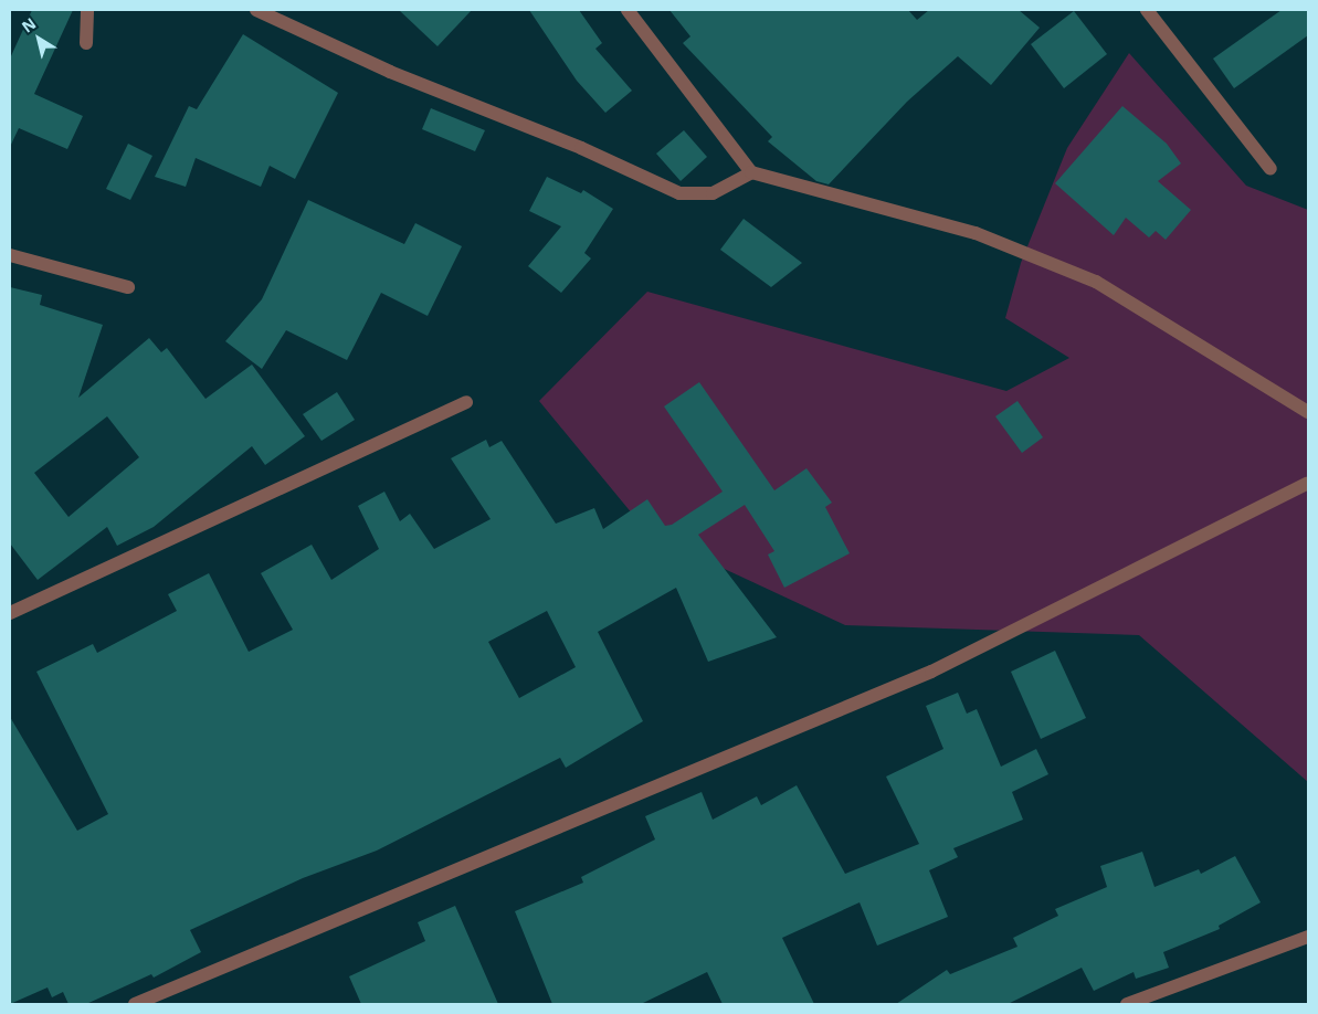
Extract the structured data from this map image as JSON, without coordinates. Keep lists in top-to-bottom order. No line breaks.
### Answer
{"north":"top left"}
